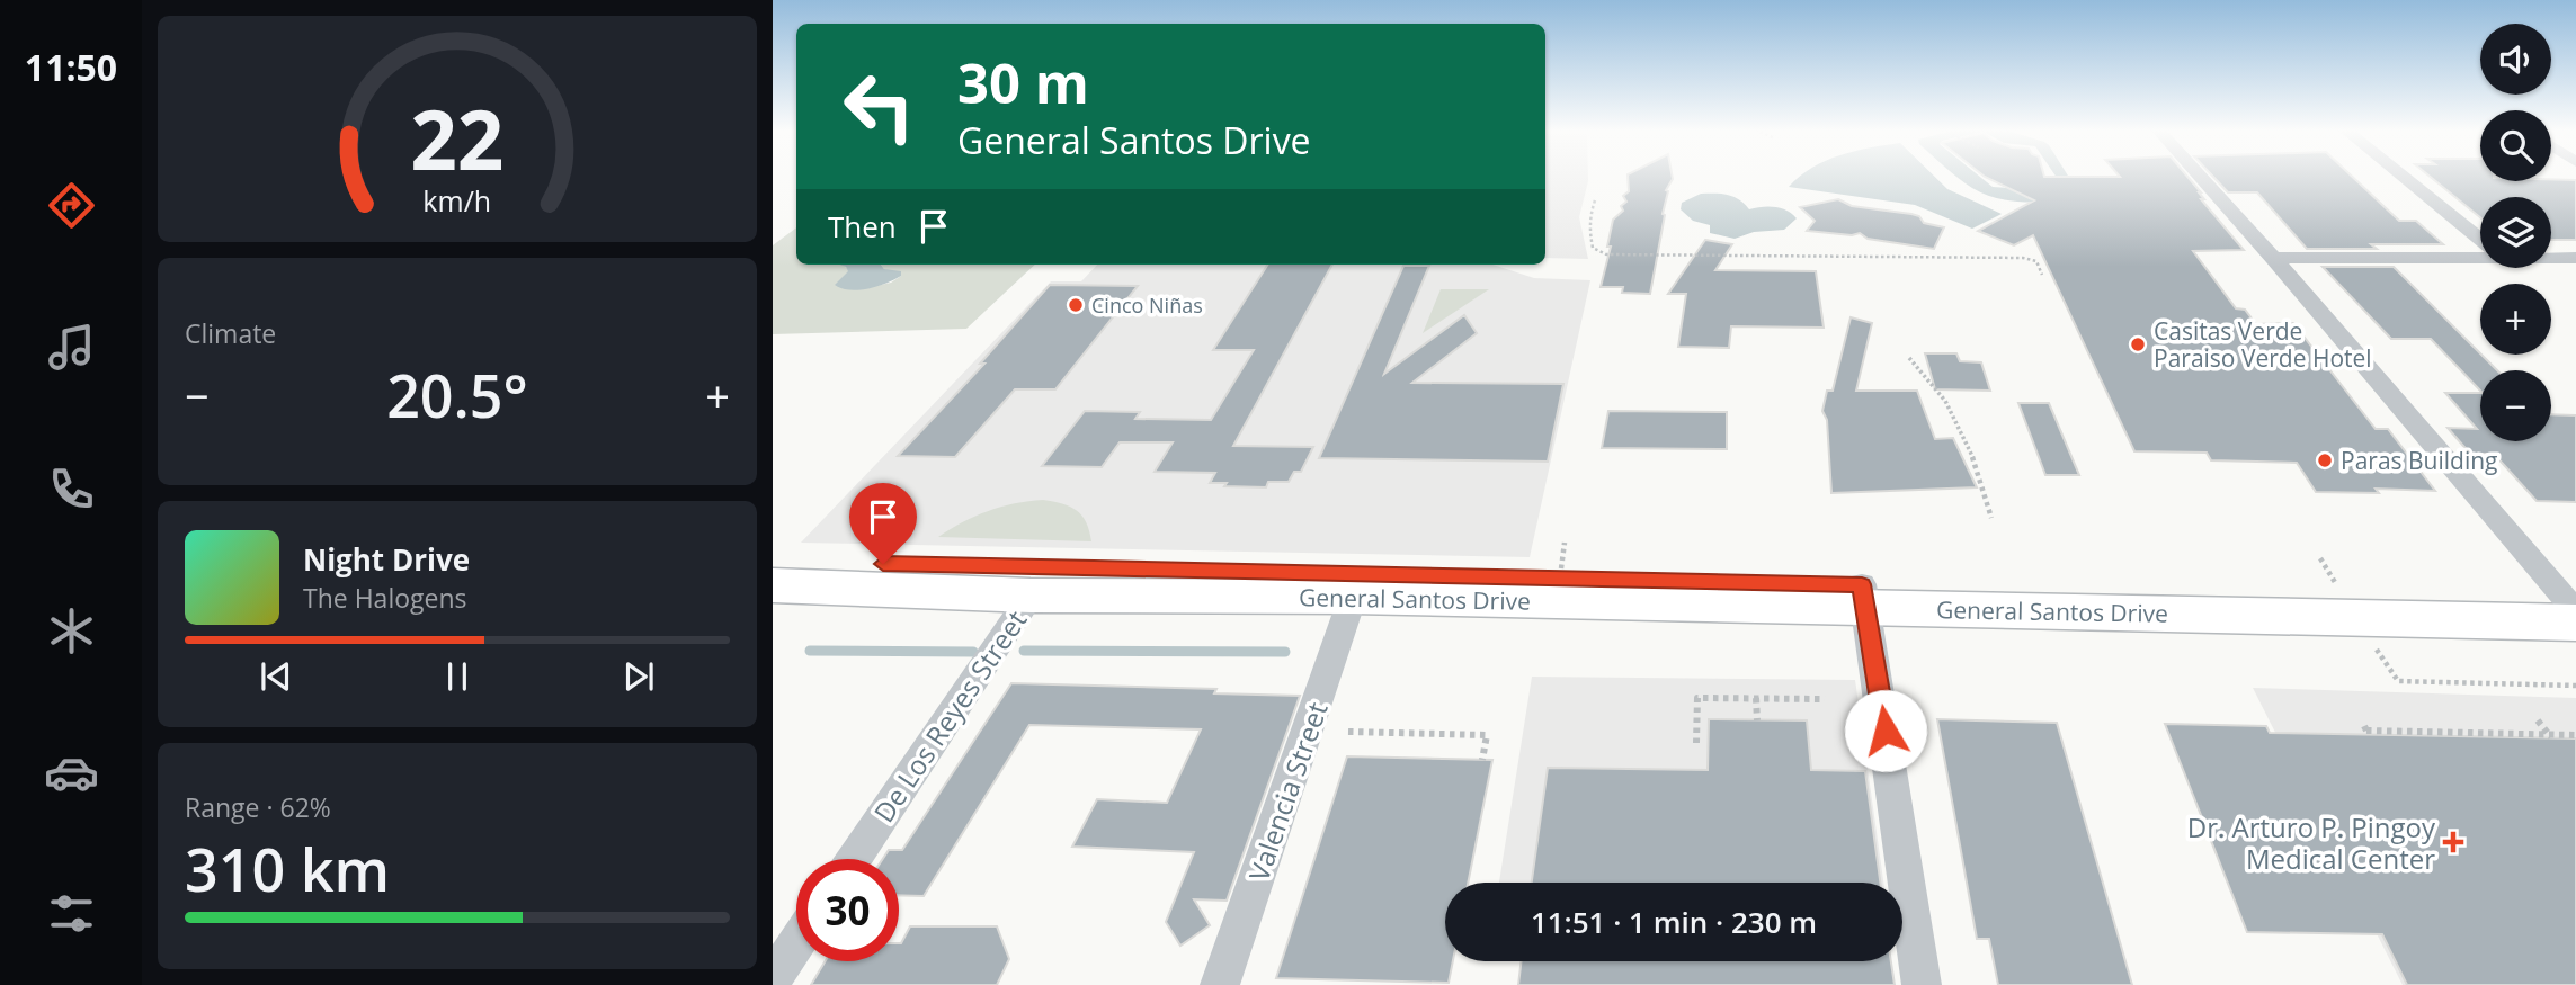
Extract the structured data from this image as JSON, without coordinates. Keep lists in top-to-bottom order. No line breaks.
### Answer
{"streets":{"highway":["General Santos Drive"],"street":["De Los Reyes Street","Valencia Street"]},"crossings":[["General Santos Drive","De Los Reyes Street"],["General Santos Drive","Valencia Street"]],"places":{"other":["Cinco Niñas","Casitas Verde Paraiso Verde Hotel","Paras Building"],"health":["Dr. Arturo P. Pingoy Medical Center"]},"page":{"tabs":"11:50","map_buttons":["+","−"],"turn":["30 m","General Santos Drive"],"then":"Then","tile":["Climate",["Range · 62%","310 km"]],"heat":["−","20.5°","+"],"song":["Night Drive","The Halogens"],"limit":"30","trip":"11:51 · 1 min · 230 m","gauge":["22","km/h"]}}
